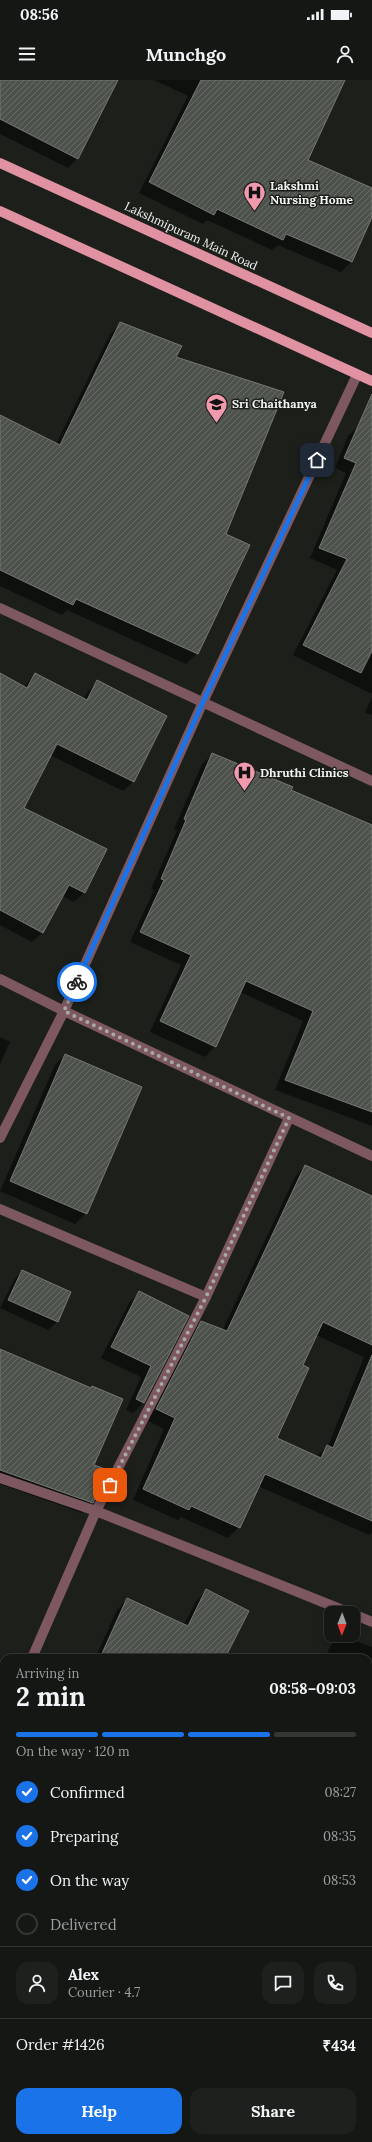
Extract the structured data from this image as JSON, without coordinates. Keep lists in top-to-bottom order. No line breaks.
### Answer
{"streets":{"main road":["Lakshmipuram Main Road"]},"places":{"hospital":["Lakshmi Nursing Home","Dhruthi Clinics"],"school or university":["Sri Chaithanya"]},"north":"bottom","page":{"status":"08:56","header":"Munchgo","heading":["2 min","Arriving in","08:58–09:03"],"panel":["Alex","Courier · 4.7","Order #1426","₹434"],"bar":"On the way · 120 m","list":[["Confirmed","08:27"],["Preparing","08:35"],["On the way","08:53"],"Delivered"],"buttons":["Help","Share"]}}
